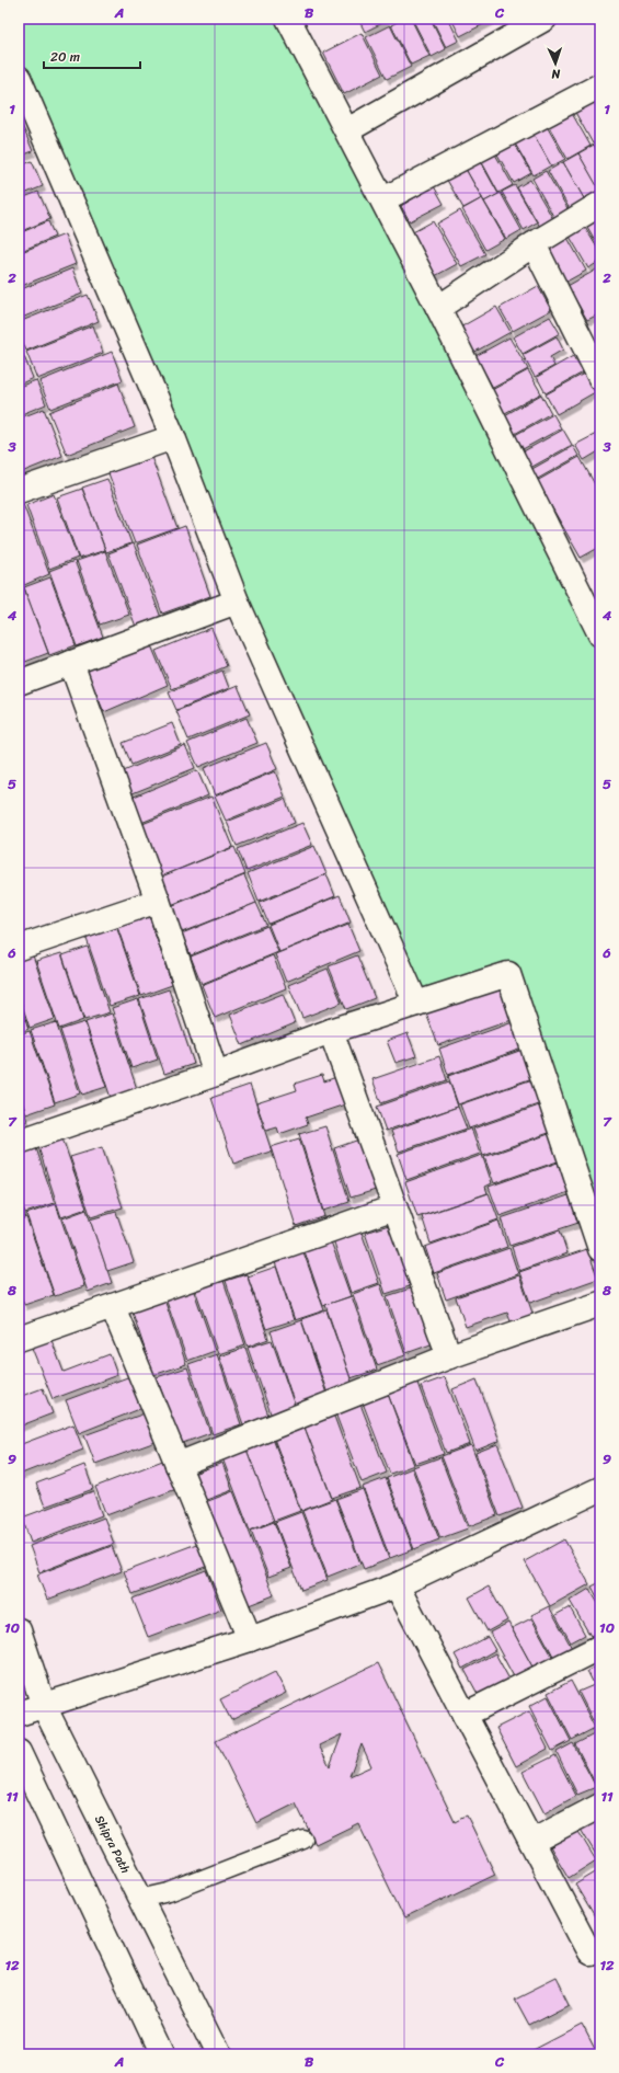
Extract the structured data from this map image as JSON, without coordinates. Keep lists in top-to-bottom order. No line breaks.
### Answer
{"streets":{"street":["Shipra Path"]},"scale_bar":"20 m","north":"bottom","grid":{"columns":["A","B","C"],"rows":["1","2","3","4","5","6","7","8","9","10","11","12"]}}
